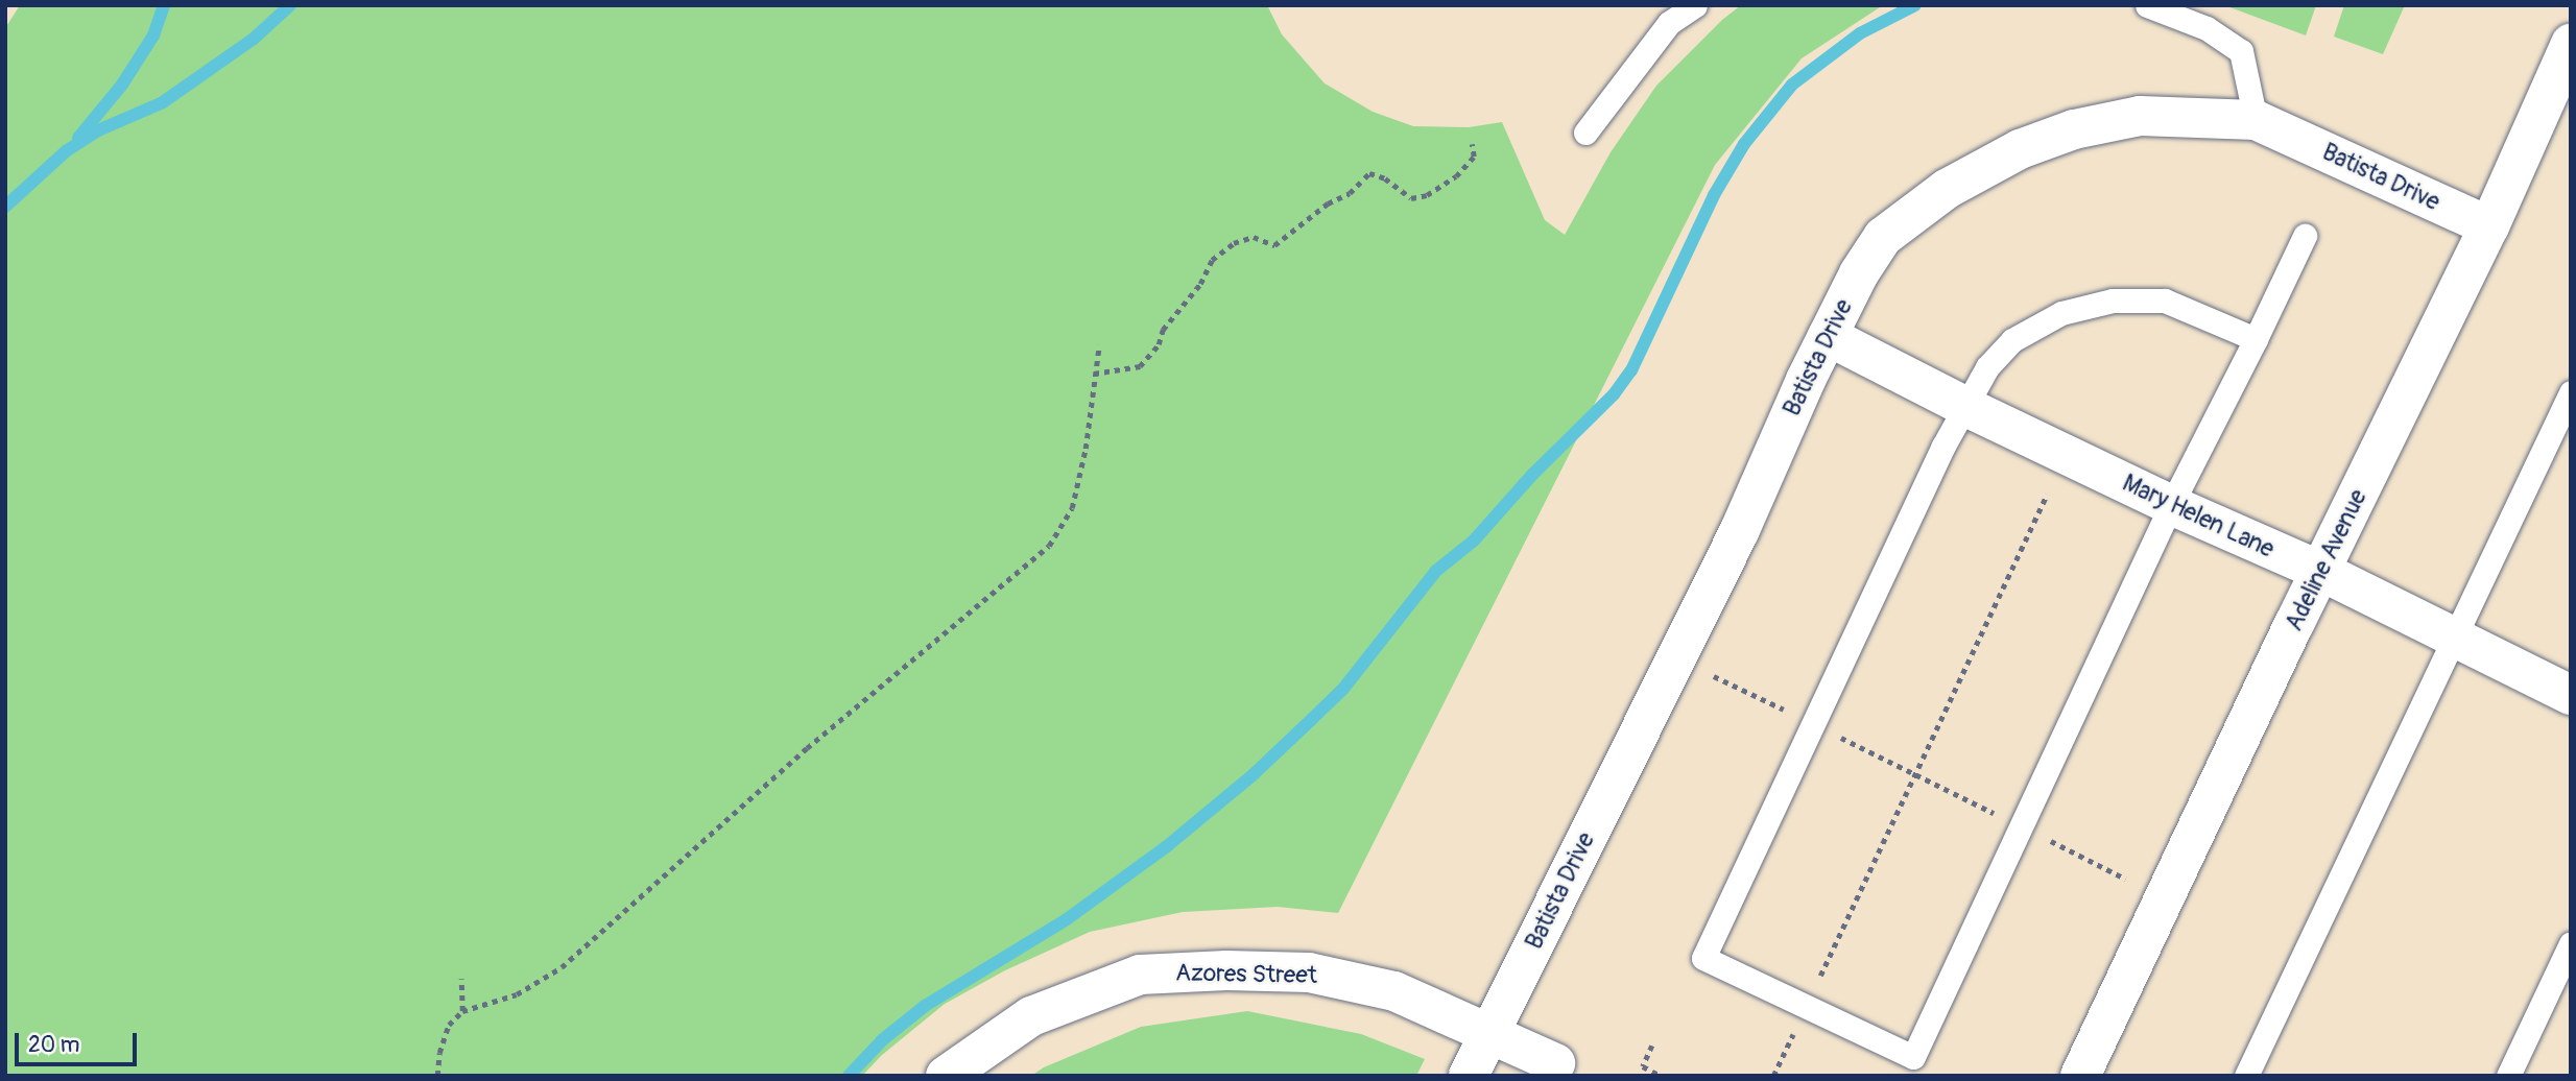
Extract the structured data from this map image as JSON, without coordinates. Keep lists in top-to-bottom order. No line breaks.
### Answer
{"streets":{"street":["Batista Drive","Mary Helen Lane","Adeline Avenue","Azores Street"]},"crossings":[["Batista Drive","Mary Helen Lane"],["Batista Drive","Adeline Avenue"],["Batista Drive","Azores Street"],["Mary Helen Lane","Adeline Avenue"]],"scale_bar":"20 m"}
